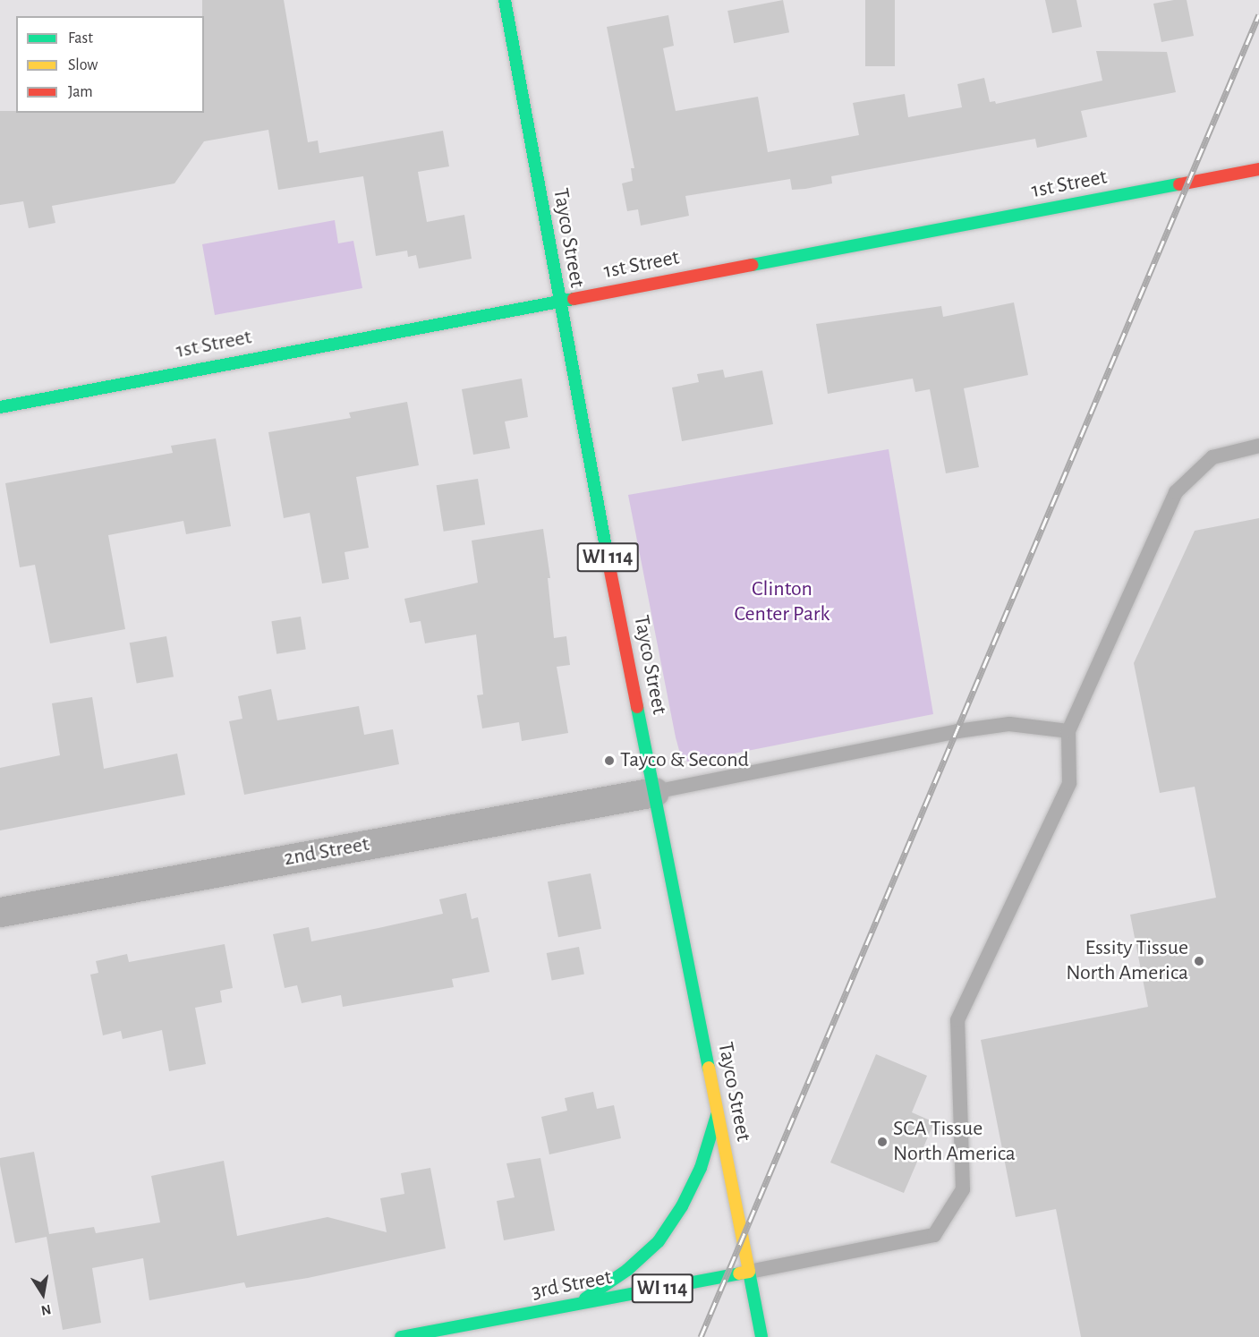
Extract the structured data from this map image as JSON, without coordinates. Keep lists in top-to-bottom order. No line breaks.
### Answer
{"streets":{"main road":["1st Street","Tayco Street","WI 114","3rd Street"],"street":["2nd Street"]},"crossings":[["1st Street","Tayco Street"],["Tayco Street","2nd Street"],["Tayco Street","3rd Street"]],"parks":["Clinton Center Park"],"places":["Tayco & Second","Essity Tissue North America","SCA Tissue North America"],"legend":["Fast","Slow","Jam"],"north":"bottom"}
